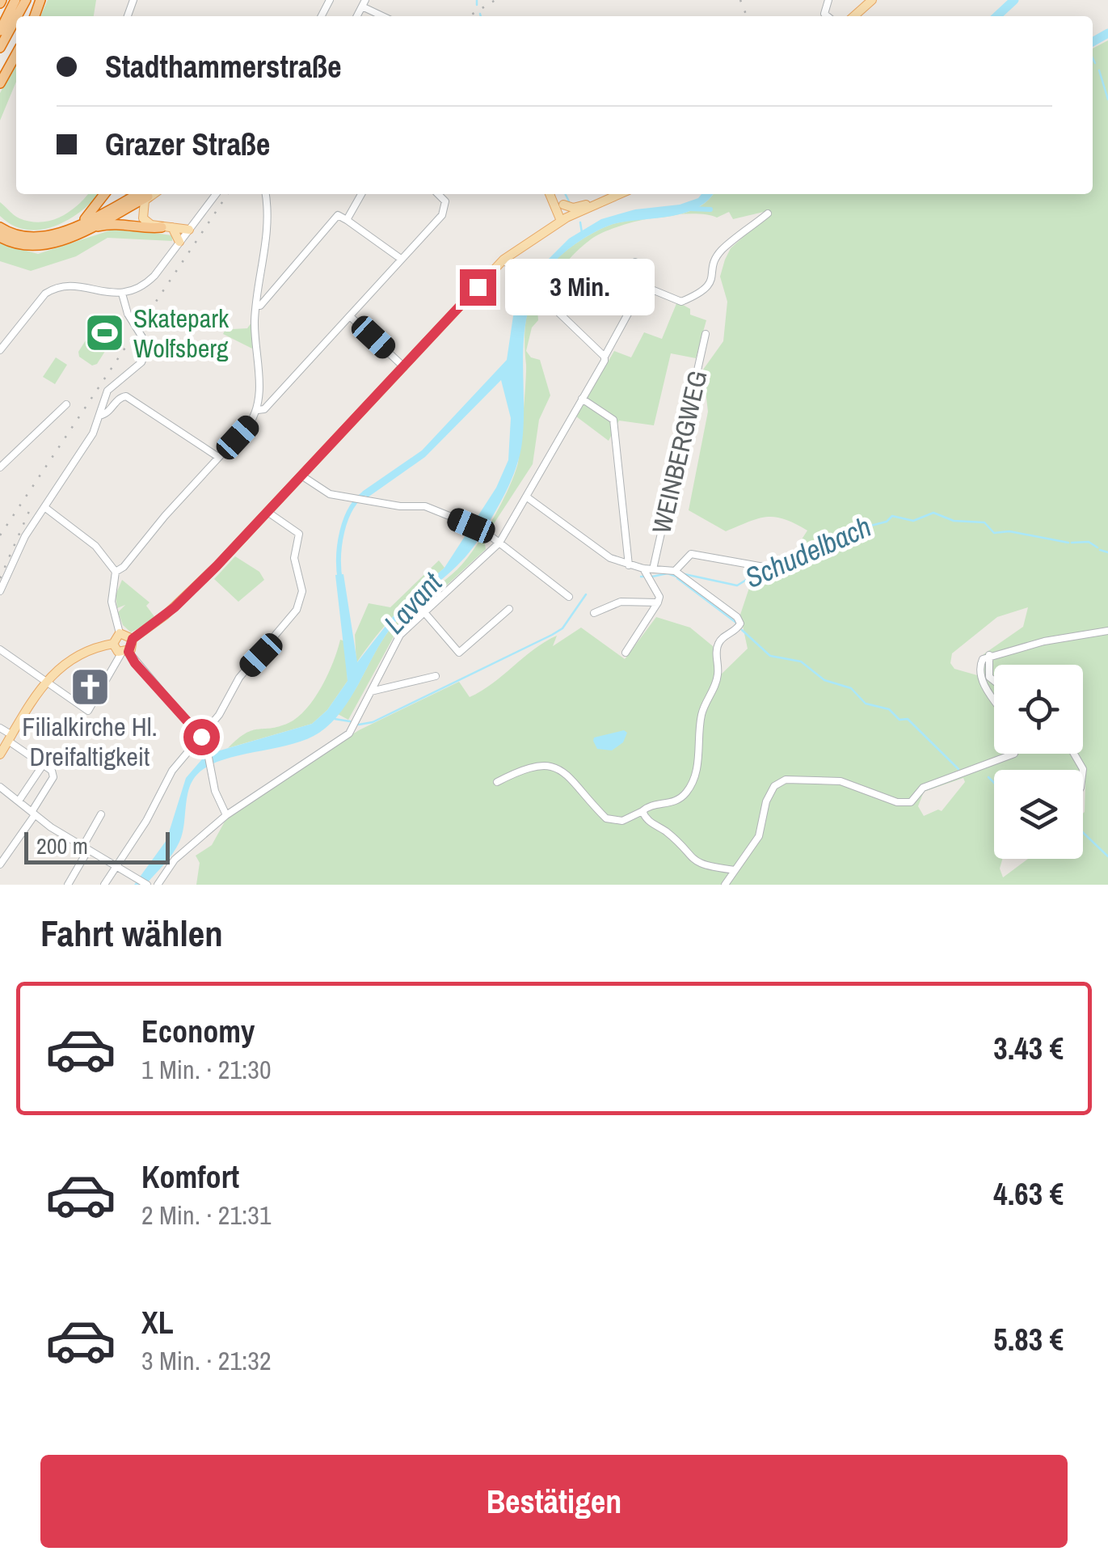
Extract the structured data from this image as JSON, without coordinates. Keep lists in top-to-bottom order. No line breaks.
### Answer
{"streets":{"street":["WEINBERGWEG"]},"water":["Schudelbach","Lavant"],"places":{"sports":["Skatepark Wolfsberg"],"church":["Filialkirche Hl. Dreifaltigkeit"]},"scale_bar":"200 m","page":{"banner":["Stadthammerstraße","Grazer Straße"],"bubble":"3 Min.","scale":"200 m","heading":"Fahrt wählen","list":[{"name":"Economy","note":"1 Min. · 21:30","value":"3.43 €"},{"name":"Komfort","note":"2 Min. · 21:31","value":"4.63 €"},{"name":"XL","note":"3 Min. · 21:32","value":"5.83 €"}],"buttons":"Bestätigen"}}
